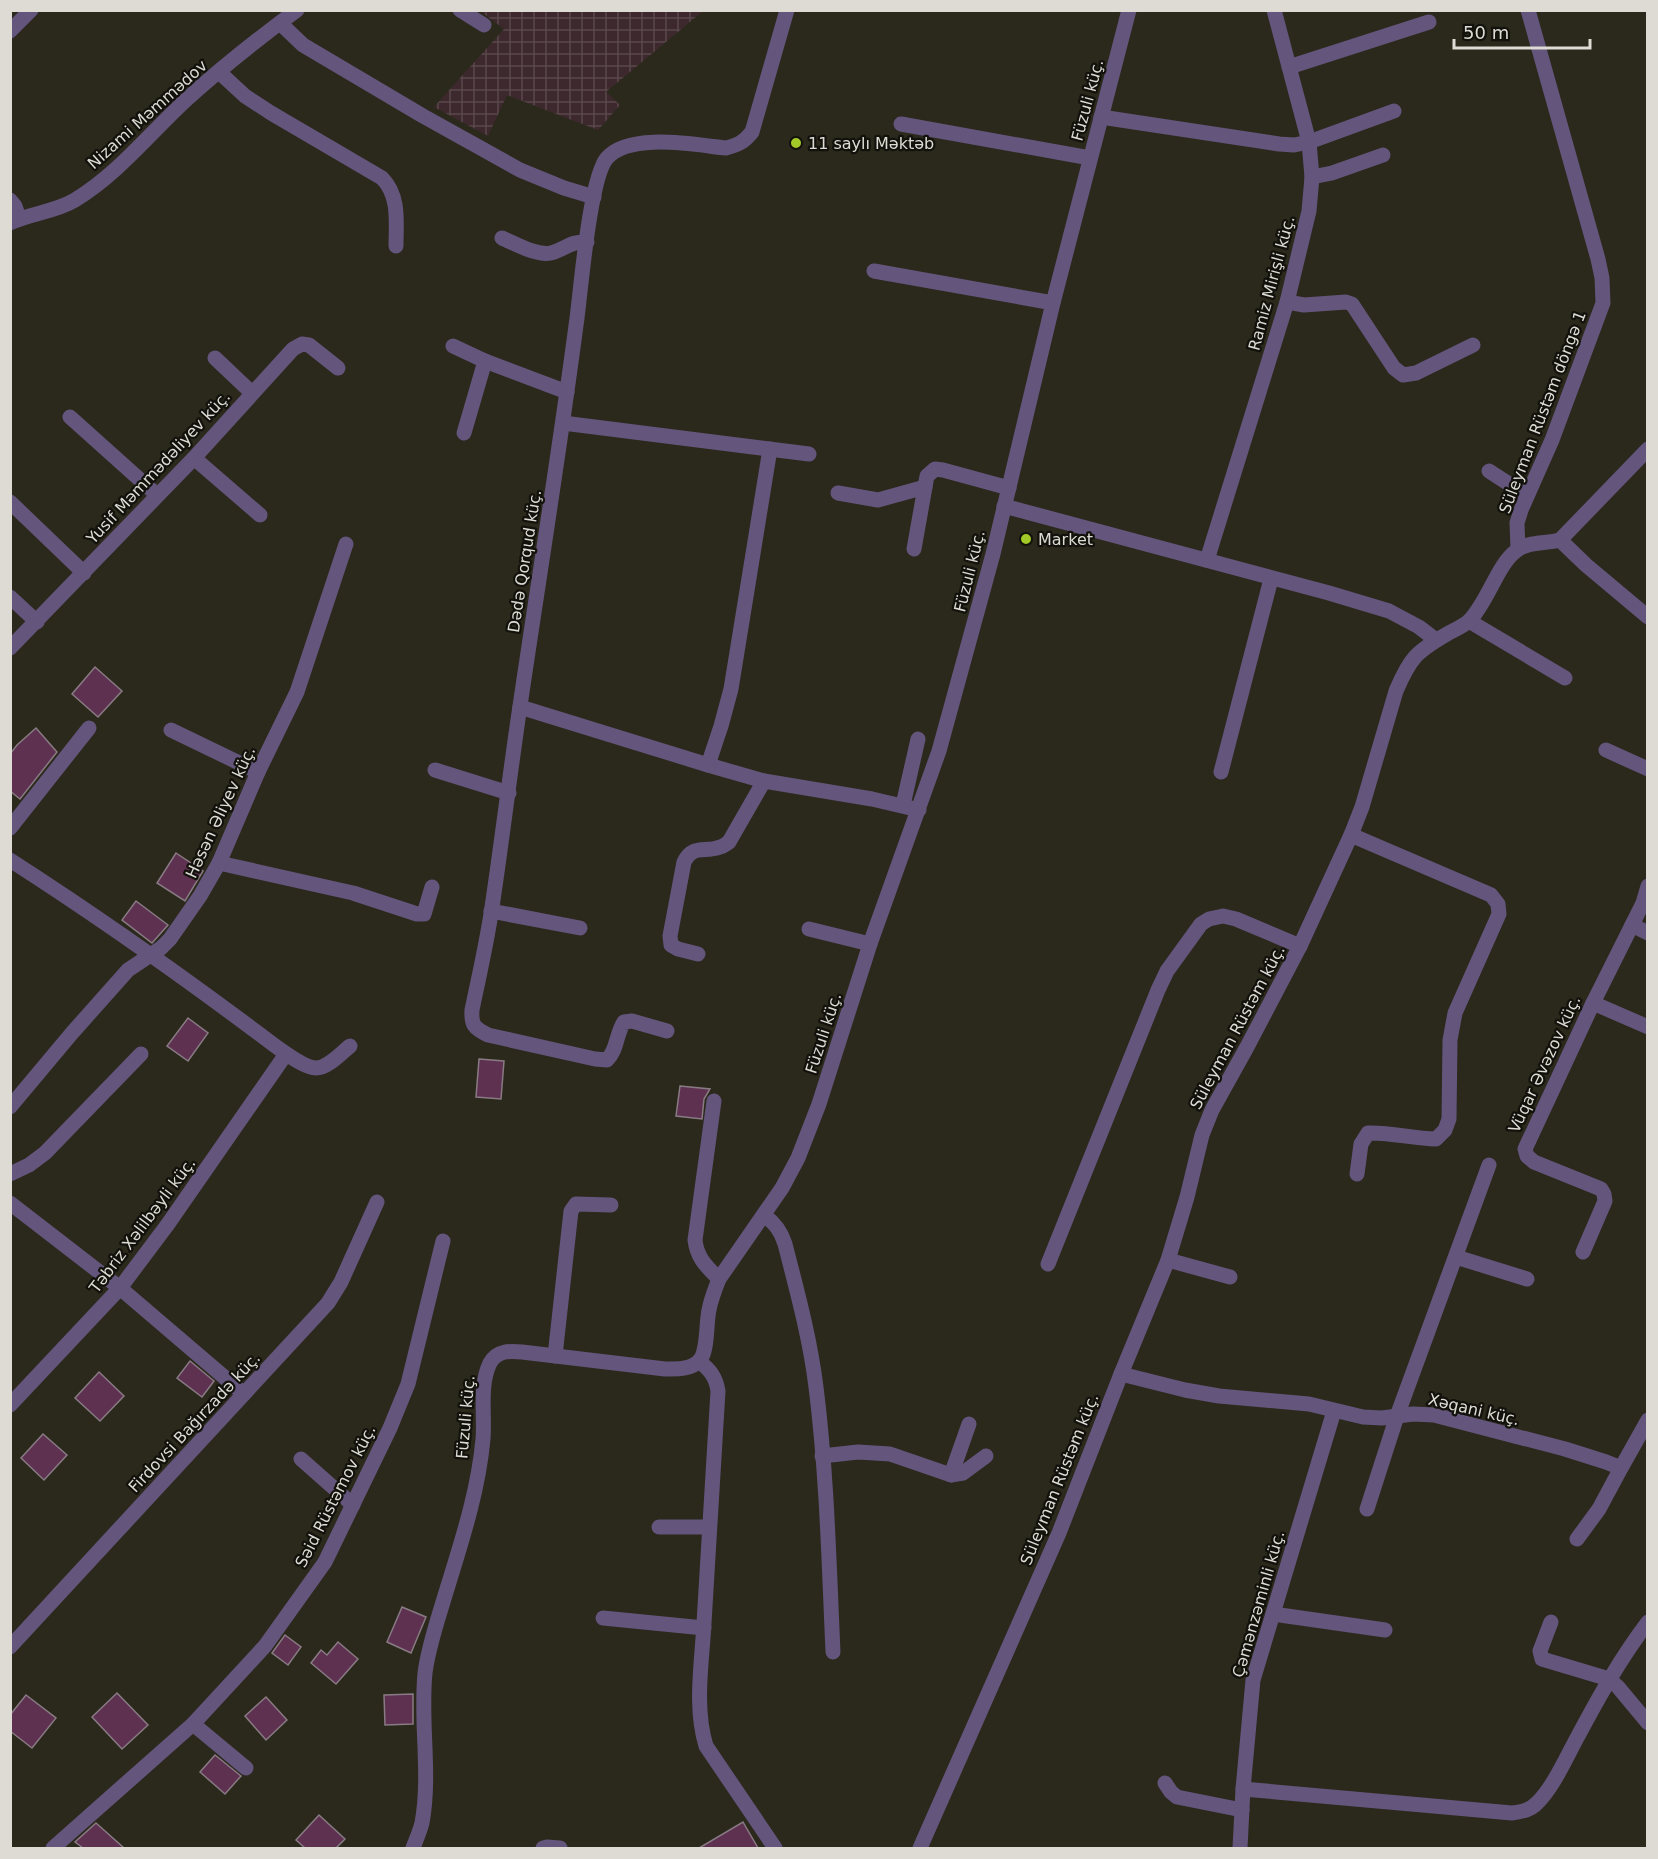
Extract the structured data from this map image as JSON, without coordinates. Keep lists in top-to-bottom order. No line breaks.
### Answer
{"streets":{"street":["Füzuli küç.","Nizami Məmmədov","Ramiz Mirişli küç.","Süleyman Rüstəm döngə 1","Yusif Məmmədəliyev küç.","Dədə Qorqud küç.","Həsən Əliyev küç.","Süleyman Rüstəm küç.","Vüqar Əvəzov küç.","Təbriz Xəlilbəyli küç.","Xəqani küç.","Firdovsi Bağırzadə küç.","Səid Rüstəmov küç.","Çəmənzəminli küç."]},"crossings":[["Süleyman Rüstəm döngə 1","Süleyman Rüstəm küç."],["Süleyman Rüstəm küç.","Xəqani küç."],["Xəqani küç.","Çəmənzəminli küç."]],"places":["11 saylı Məktəb","Market"],"scale_bar":"50 m"}
